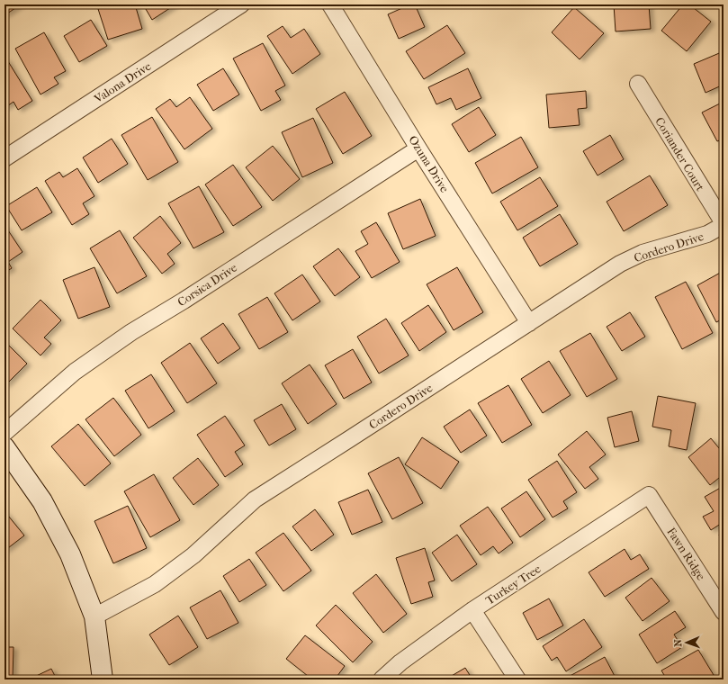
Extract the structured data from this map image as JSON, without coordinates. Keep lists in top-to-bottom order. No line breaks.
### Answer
{"streets":{"street":["Valona Drive","Coriander Court","Ozuna Drive","Cordero Drive","Corsica Drive","Fawn Ridge","Turkey Tree"]},"crossings":[["Coriander Court","Cordero Drive"],["Ozuna Drive","Cordero Drive"],["Ozuna Drive","Corsica Drive"],["Fawn Ridge","Turkey Tree"]],"north":"left"}
